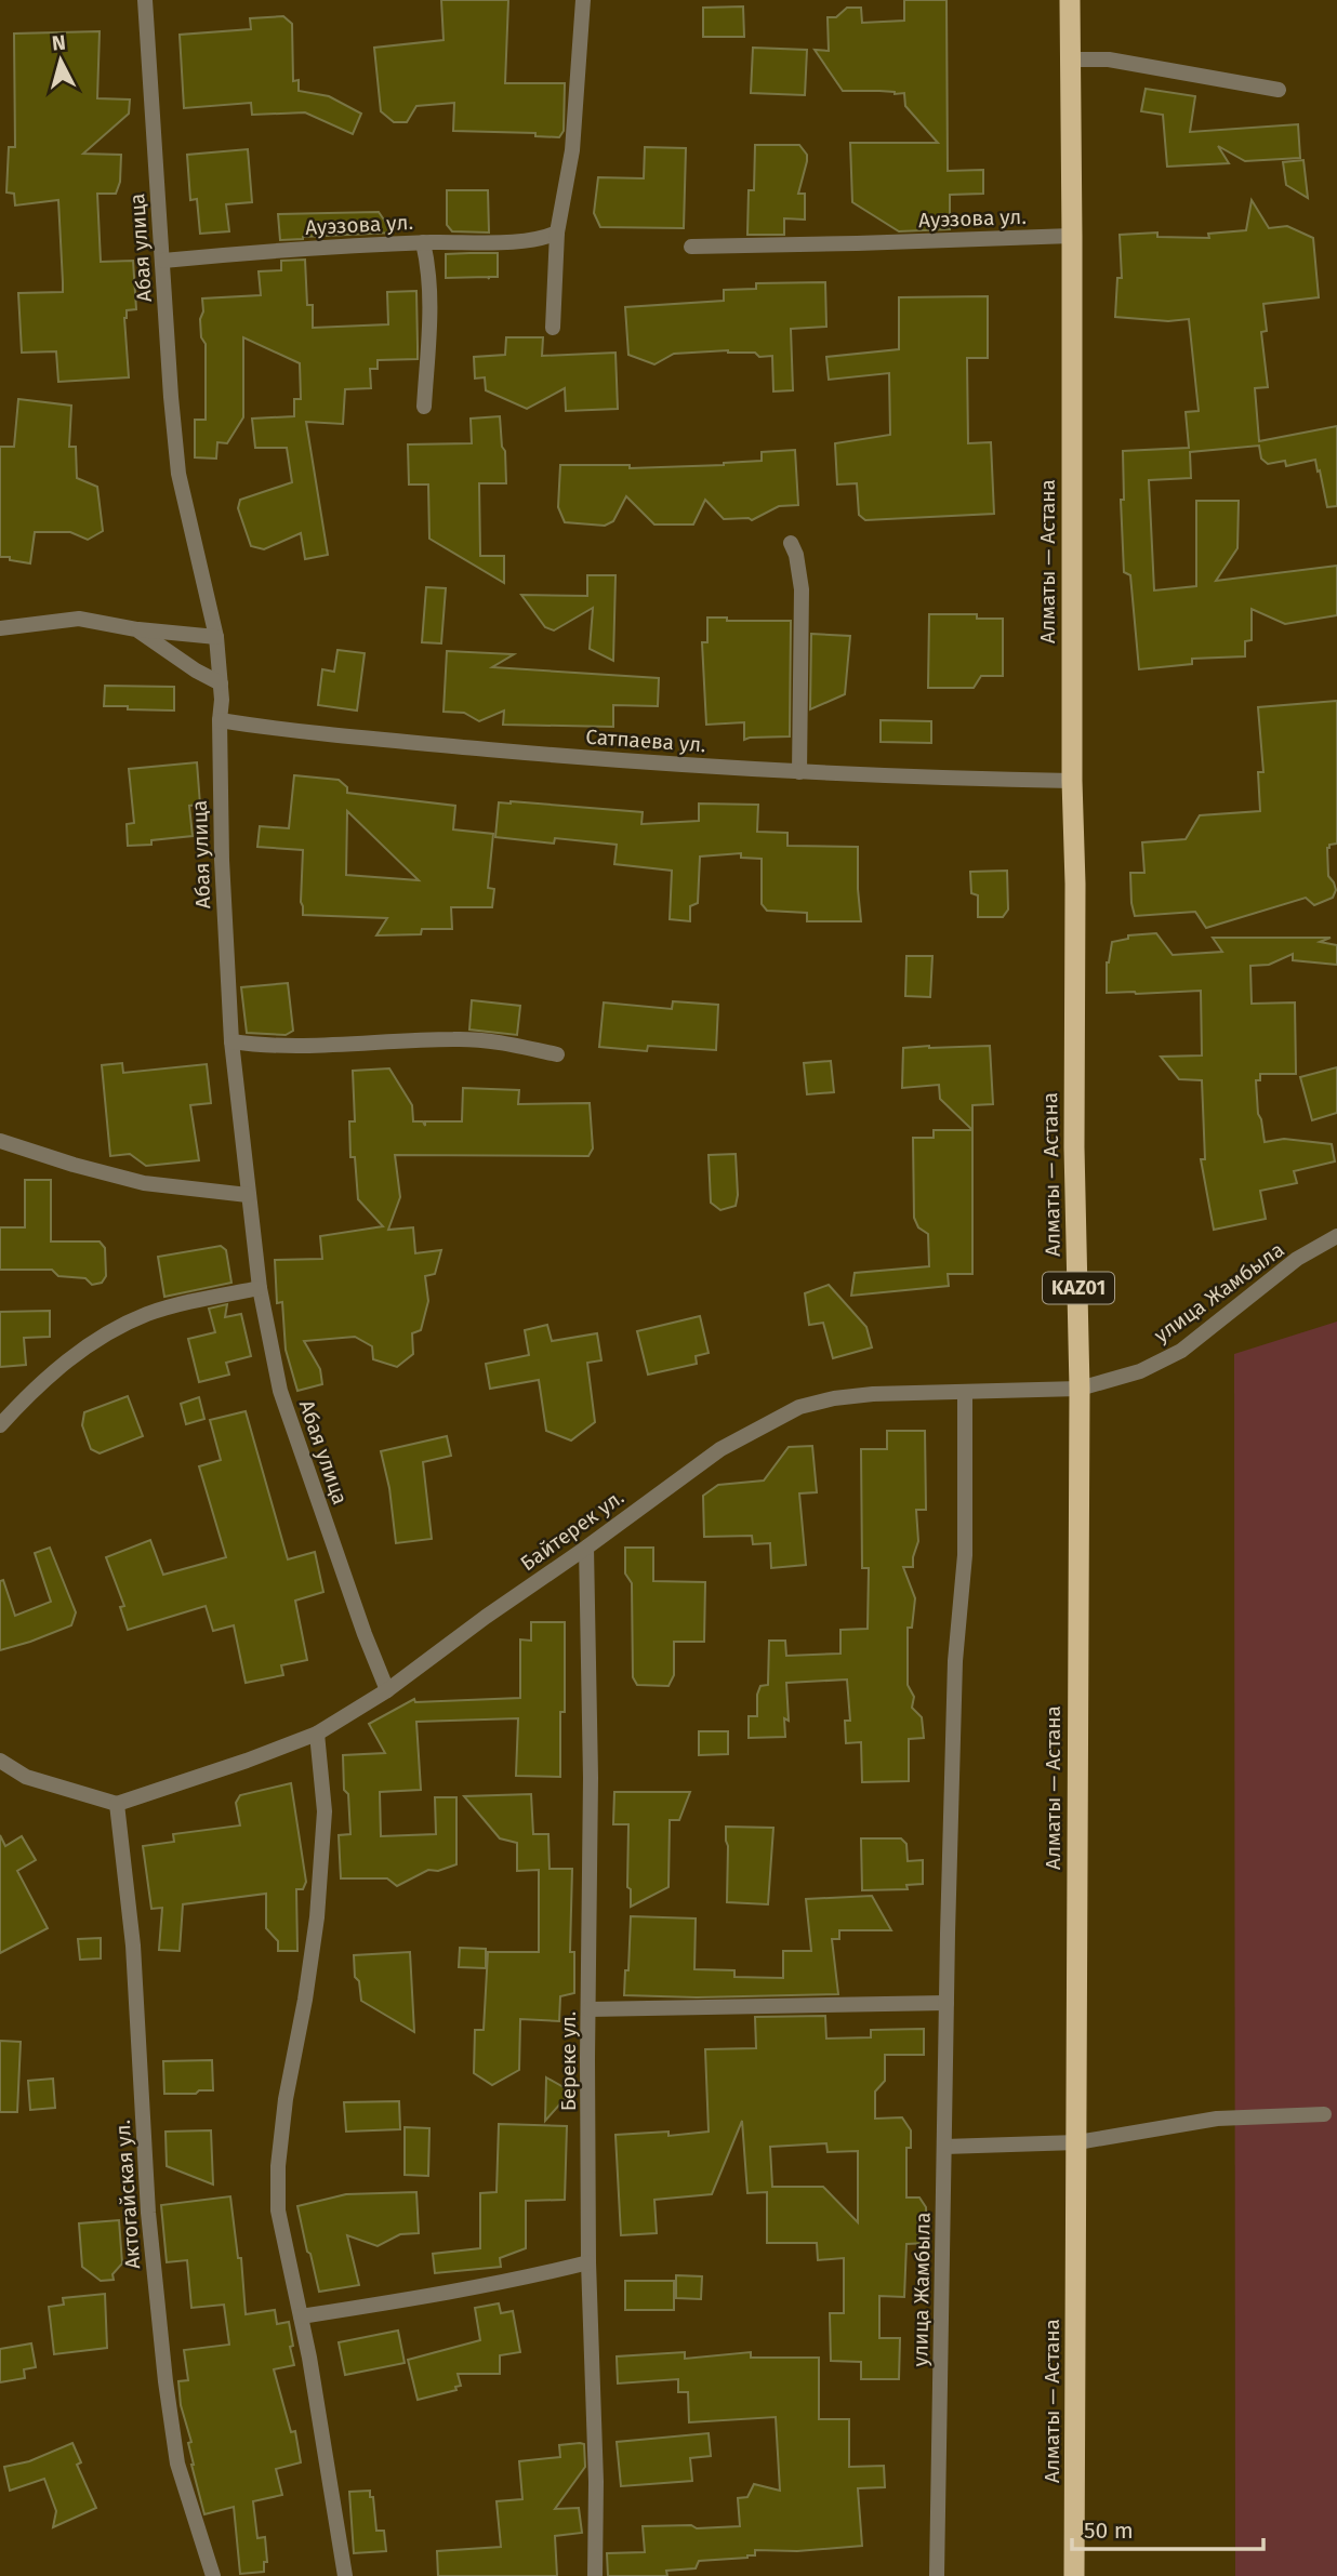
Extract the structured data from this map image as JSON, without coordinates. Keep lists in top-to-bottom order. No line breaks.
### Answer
{"streets":{"highway":["Алматы — Астана","KАZ01"],"street":["Ауэзова ул.","Абая улица","Сатпаева ул.","улица Жамбыла","Байтерек ул.","Береке ул.","Актогайская ул."]},"crossings":[["Ауэзова ул.","Абая улица"],["Ауэзова ул.","Алматы — Астана"],["Абая улица","Сатпаева ул."],["Абая улица","Байтерек ул."],["Алматы — Астана","Сатпаева ул."],["Алматы — Астана","улица Жамбыла"],["Алматы — Астана","Байтерек ул."],["улица Жамбыла","Байтерек ул."],["Байтерек ул.","Береке ул."],["Байтерек ул.","Актогайская ул."]],"scale_bar":"50 m","north":"top"}
